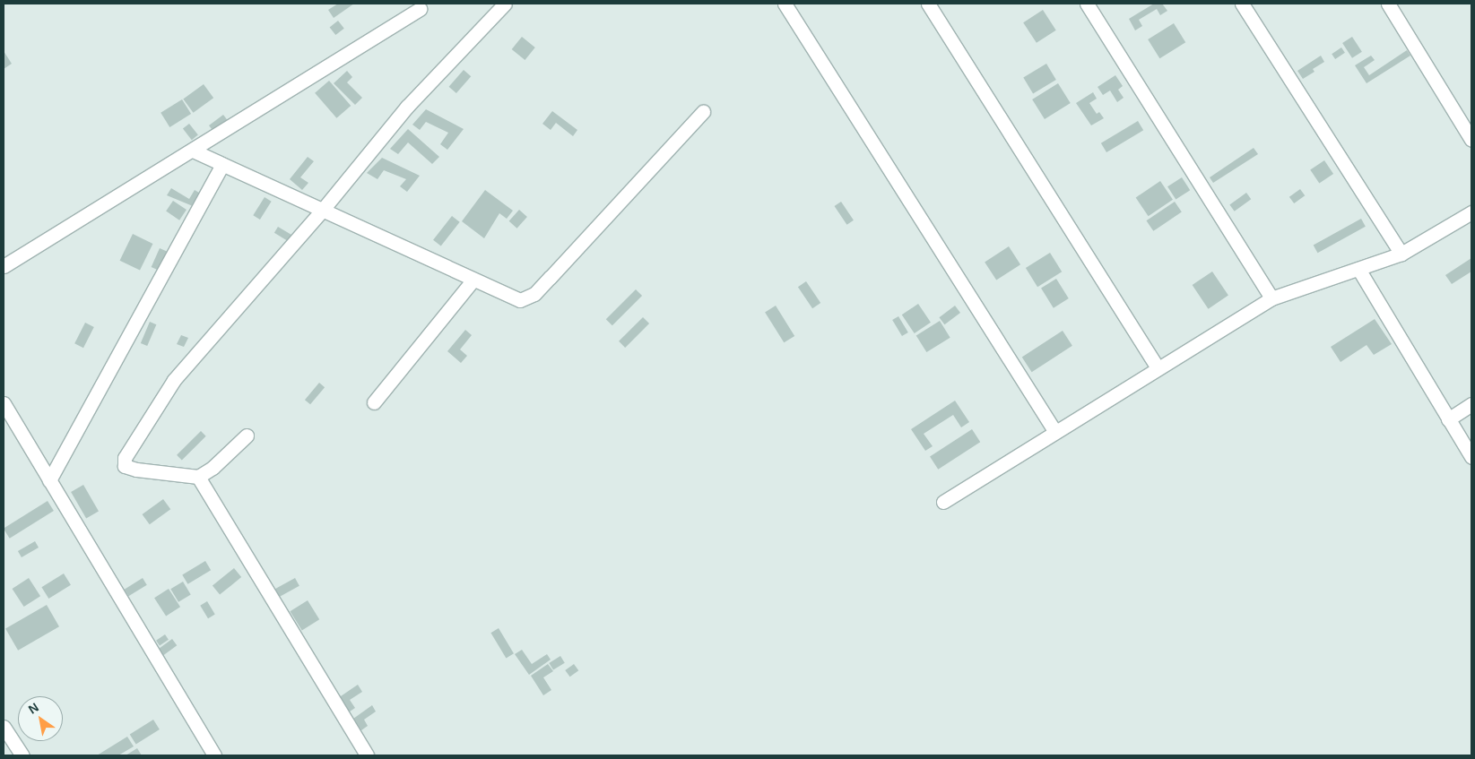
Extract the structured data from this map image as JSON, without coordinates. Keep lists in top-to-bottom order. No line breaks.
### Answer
{"north":"top left"}
